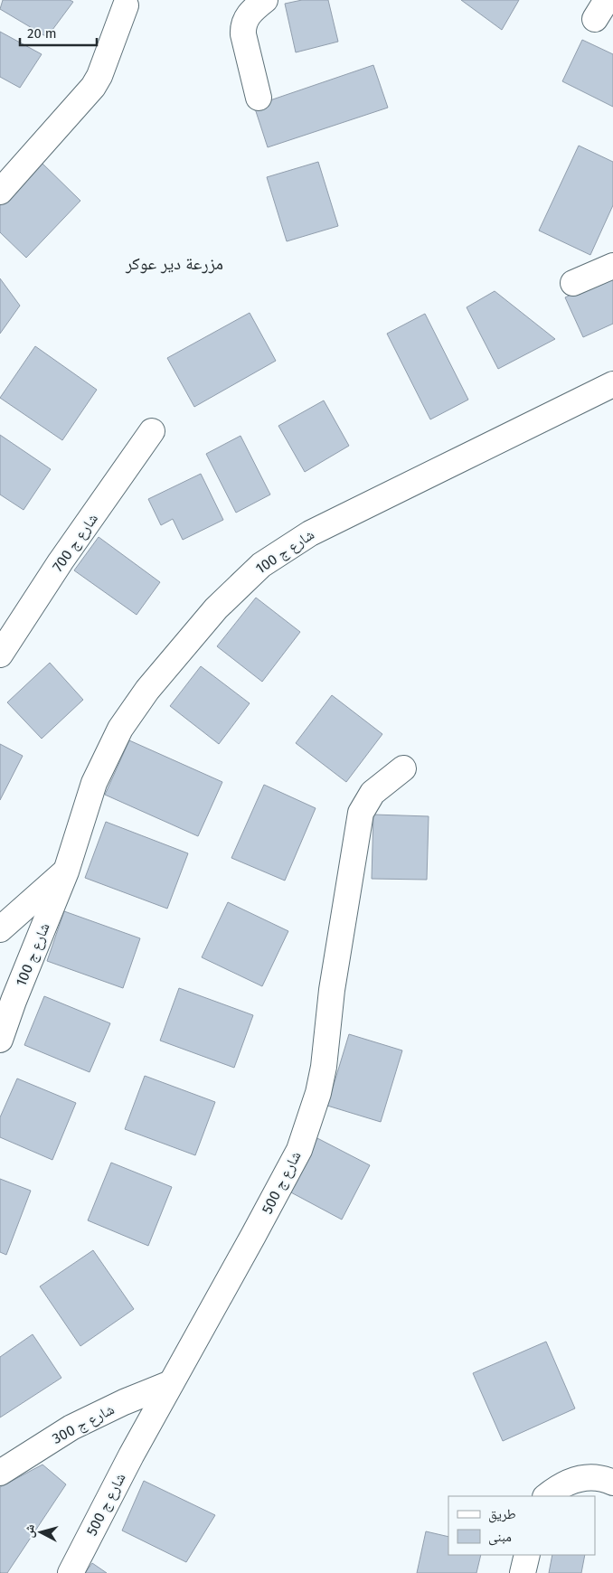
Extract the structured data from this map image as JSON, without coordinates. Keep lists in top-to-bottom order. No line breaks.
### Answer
{"streets":{"street":["شارع ج 700","شارع ج 100","شارع ج 500","شارع ج 300"]},"crossings":[["شارع ج 500","شارع ج 300"]],"districts":["مزرعة دير عوكر"],"legend":["طريق","مبنى"],"scale_bar":"20 m","north":"left"}
